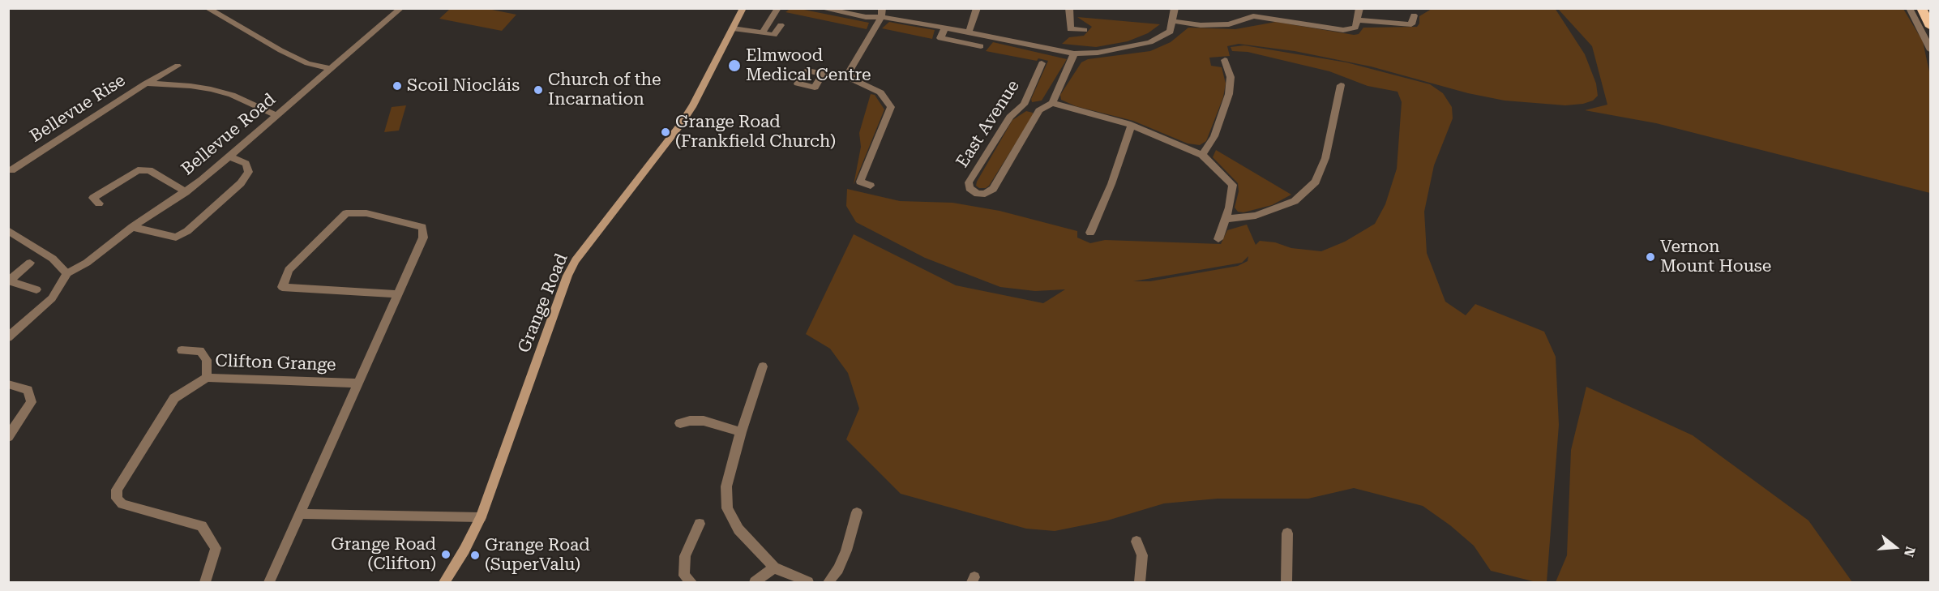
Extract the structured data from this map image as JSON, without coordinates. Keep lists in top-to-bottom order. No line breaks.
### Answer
{"streets":{"main road":["Grange Road"],"street":["Bellevue Rise","East Avenue","Bellevue Road","Clifton Grange"]},"crossings":[["Bellevue Rise","Bellevue Road"]],"places":["Elmwood Medical Centre","Scoil Niocláis","Church of the Incarnation","Grange Road (Frankfield Church)","Vernon Mount House","Grange Road (Clifton)","Grange Road (SuperValu)"],"north":"right"}
